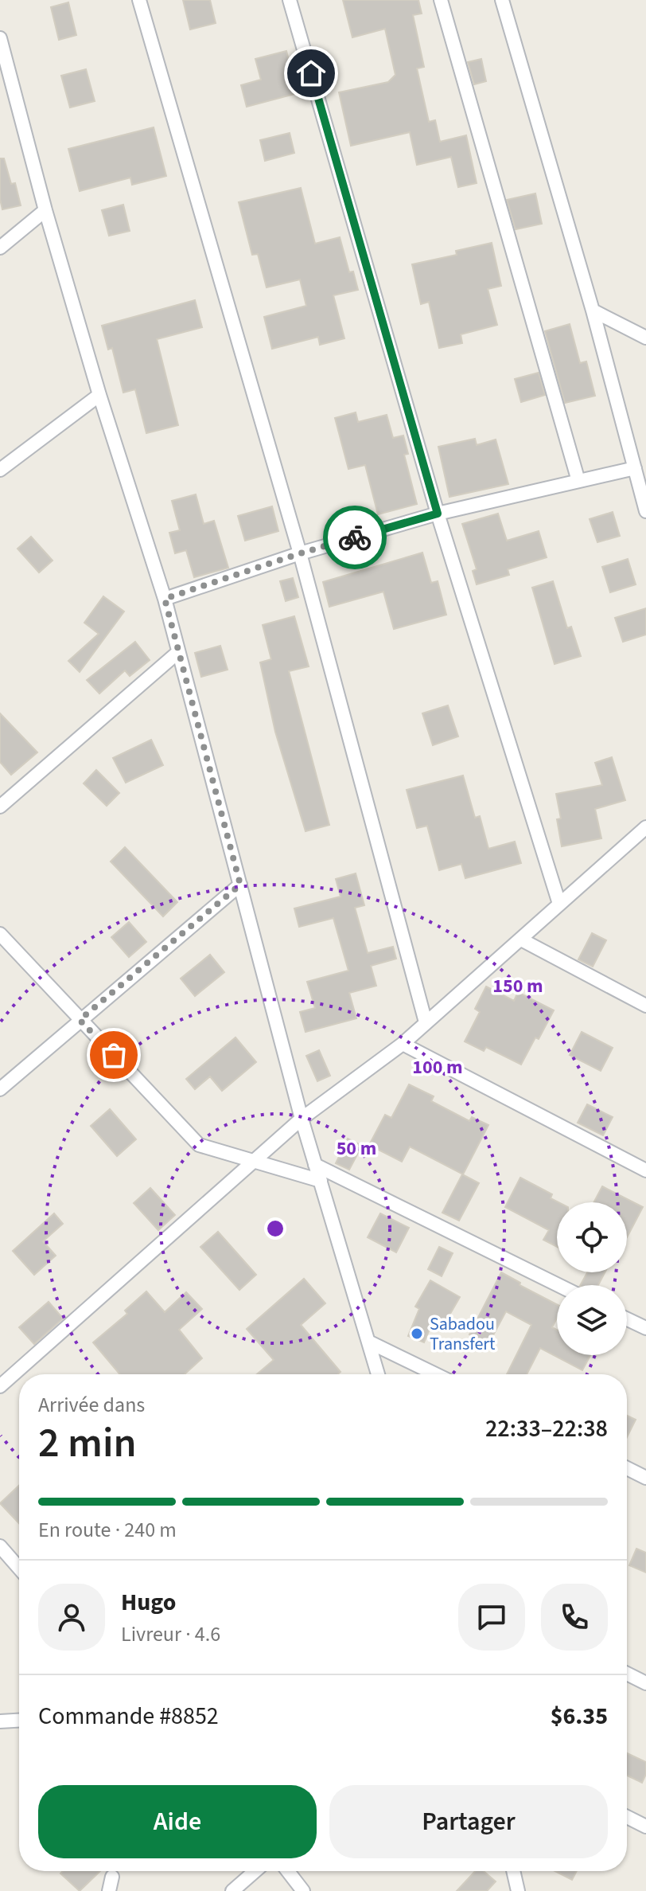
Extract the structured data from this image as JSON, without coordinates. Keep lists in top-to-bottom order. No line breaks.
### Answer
{"places":["Sabadou Transfert"],"page":{"heading":["2 min","Arrivée dans","22:33–22:38"],"panel":["Hugo","Livreur · 4.6","Commande #8852","$6.35"],"bar":"En route · 240 m","buttons":["Aide","Partager"]},"rings":["150 m","100 m","50 m"]}
